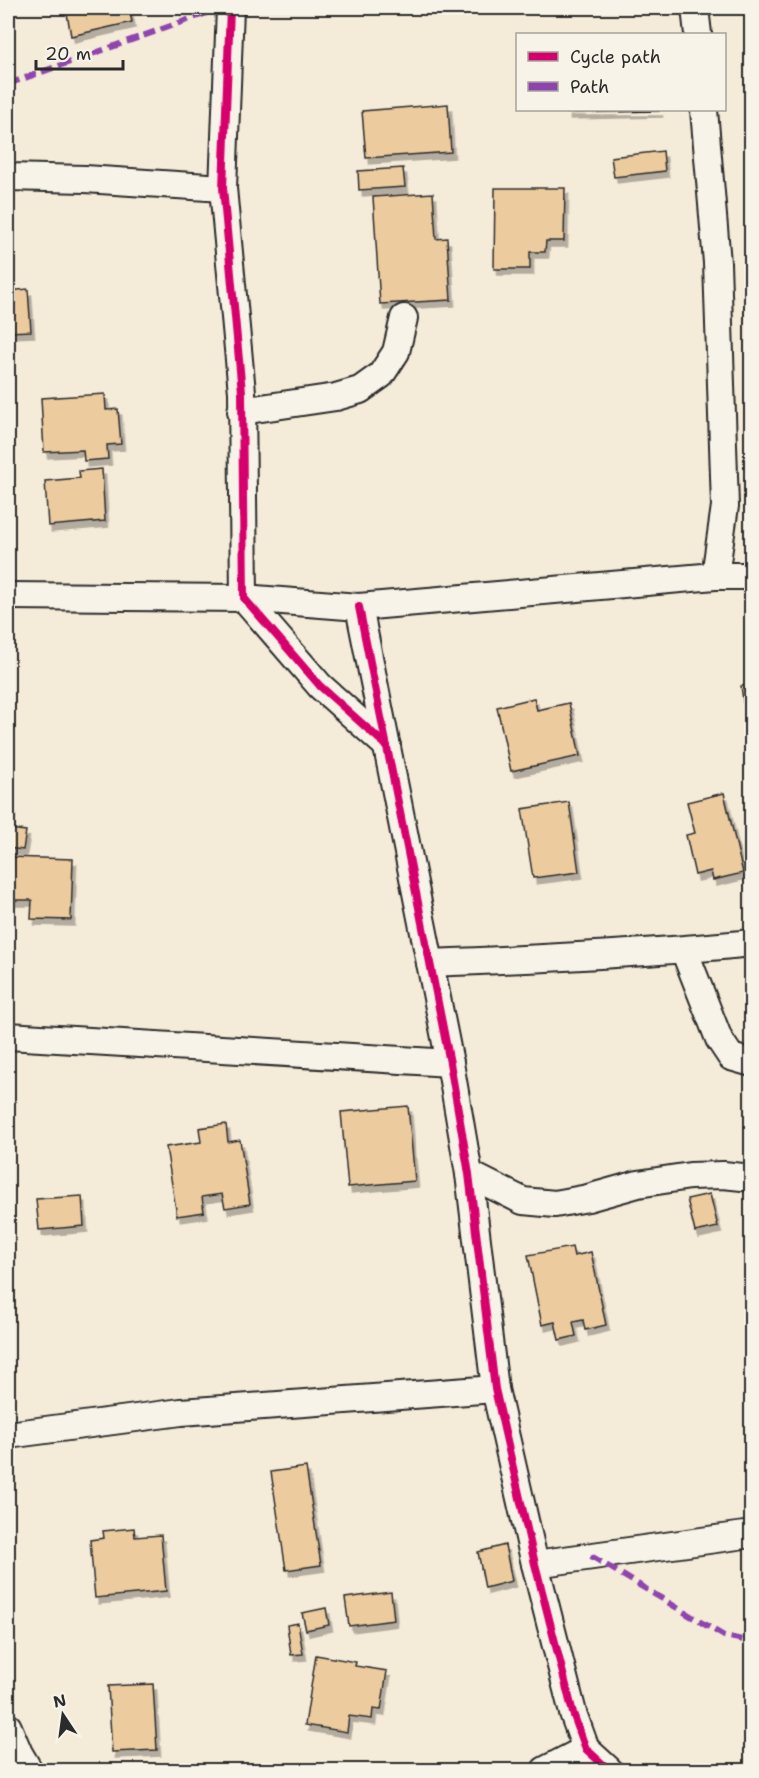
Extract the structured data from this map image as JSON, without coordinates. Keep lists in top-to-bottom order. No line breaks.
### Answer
{"legend":["Cycle path","Path"],"scale_bar":"20 m","north":"top"}
